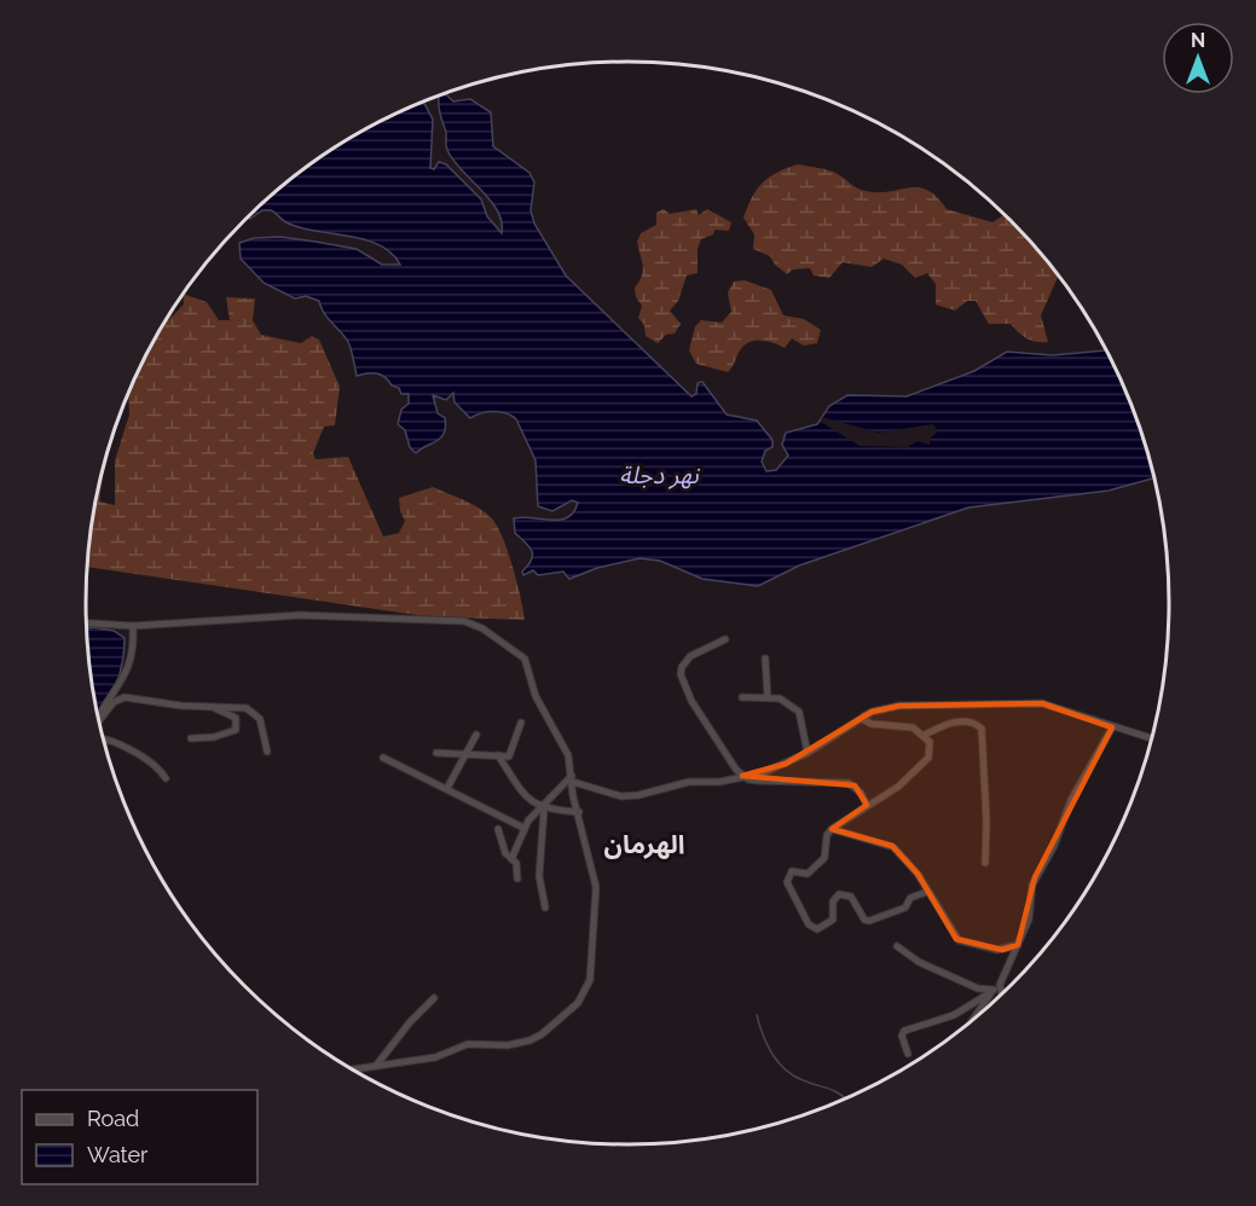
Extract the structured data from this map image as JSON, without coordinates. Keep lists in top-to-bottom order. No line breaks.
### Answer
{"districts":["الهرمان"],"water":["نهر دجلة"],"legend":["Road","Water"],"north":"top"}
